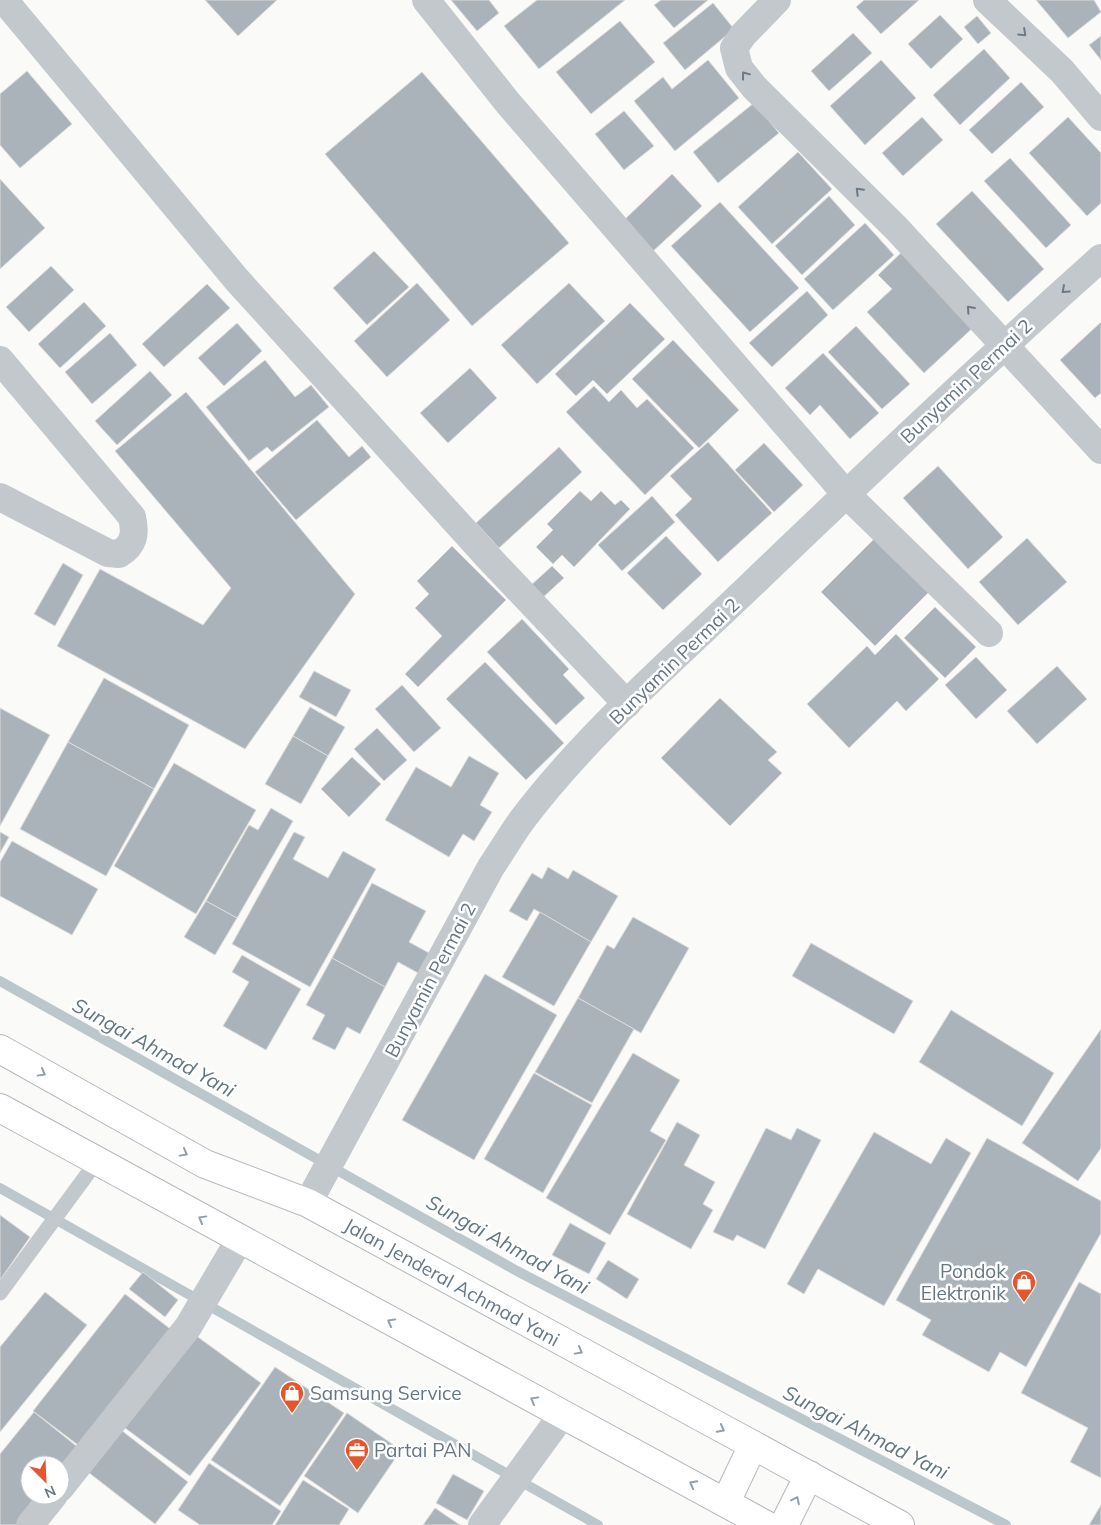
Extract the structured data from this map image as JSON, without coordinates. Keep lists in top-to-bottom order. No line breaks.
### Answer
{"streets":{"highway":["Jalan Jenderal Achmad Yani"],"street":["Bunyamin Permai 2"]},"crossings":[["Bunyamin Permai 2","Jalan Jenderal Achmad Yani"]],"water":["Sungai Ahmad Yani"],"places":{"shop":["Pondok Elektronik","Samsung Service"],"office":["Partai PAN"]},"north":"bottom right"}
